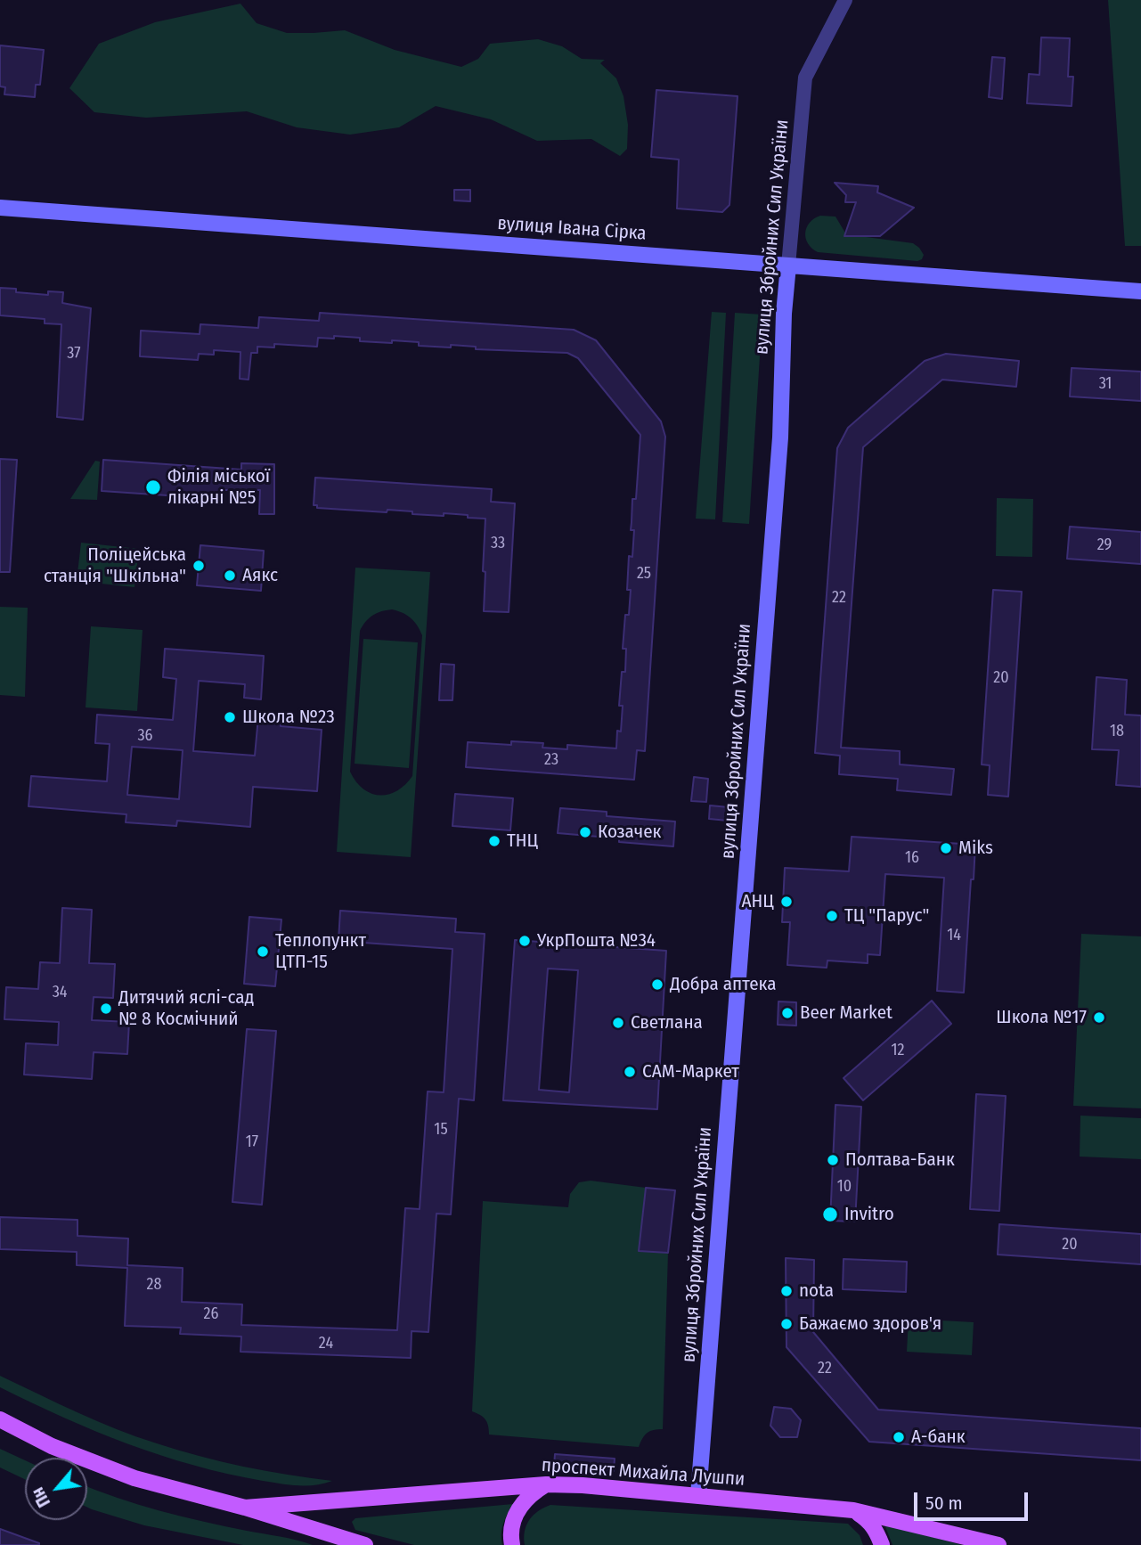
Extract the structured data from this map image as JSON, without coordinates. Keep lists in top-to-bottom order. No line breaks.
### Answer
{"streets":{"main road":["проспект Михайла Лушпи"],"street":["вулиця Івана Сірка","вулиця Збройних Сил України"]},"crossings":[["вулиця Івана Сірка","вулиця Збройних Сил України"],["вулиця Збройних Сил України","проспект Михайла Лушпи"]],"places":["Філія міської лікарні №5","Поліцейська станція \"Шкільна\"","Аякс","Школа №23","Козачек","ТНЦ","Miks","АНЦ","ТЦ \"Парус\"","УкрПошта №34","Теплопункт ЦТП-15","Добра аптека","Дитячий яслі-сад № 8 Космічний","Beer Market","Школа №17","Светлана","САМ-Маркет","Полтава-Банк","Invitro","nota","Бажаємо здоров'я","А-банк"],"house_numbers":["37","31","33","29","25","22","20","18","36","23","16","14","34","12","15","17","10","20","28","26","24","22"],"scale_bar":"50 m","north":"bottom left"}
